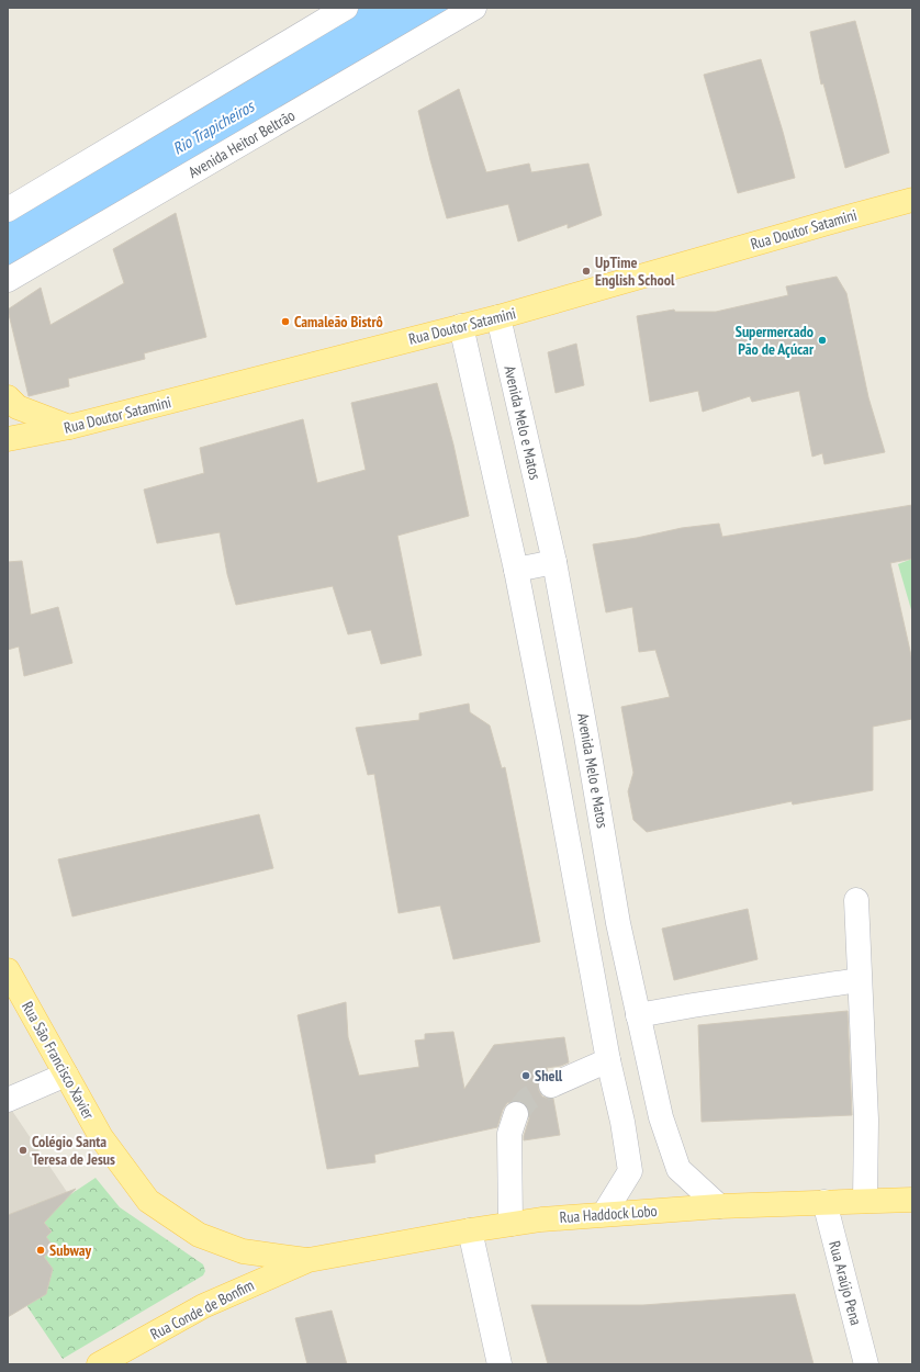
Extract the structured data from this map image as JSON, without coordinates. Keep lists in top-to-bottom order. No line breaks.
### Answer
{"streets":{"main road":["Rua Doutor Satamini","Rua São Francisco Xavier","Rua Haddock Lobo","Rua Conde de Bonfim"],"street":["Avenida Heitor Beltrão","Avenida Melo e Matos","Rua Araújo Pena"]},"crossings":[["Rua Doutor Satamini","Avenida Melo e Matos"],["Avenida Melo e Matos","Rua Haddock Lobo"],["Rua São Francisco Xavier","Rua Haddock Lobo"],["Rua São Francisco Xavier","Rua Conde de Bonfim"],["Rua Haddock Lobo","Rua Araújo Pena"],["Rua Haddock Lobo","Rua Conde de Bonfim"]],"water":["Rio Trapicheiros"],"places":["UpTime English School","Camaleão Bistrô","Supermercado Pão de Açúcar","Shell","Colégio Santa Teresa de Jesus","Subway"]}
